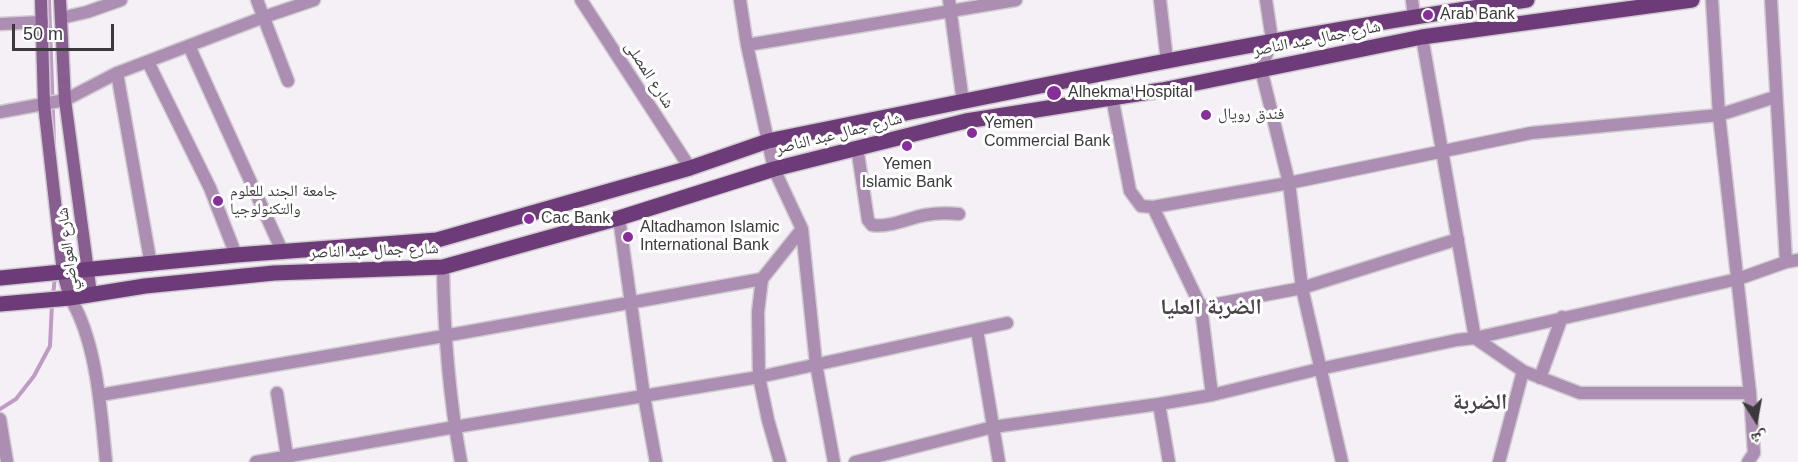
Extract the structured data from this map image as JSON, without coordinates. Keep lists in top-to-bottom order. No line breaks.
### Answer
{"streets":{"main road":["شارع جمال عبد الناصر","شارع العواضي"],"street":["شارع المصلى"]},"crossings":[["شارع جمال عبد الناصر","شارع المصلى"],["شارع جمال عبد الناصر","شارع العواضي"]],"districts":["الضربة العليا","الضربة"],"places":["Arab Bank","Alhekma Hospital","فندق رويال","Yemen Commercial Bank","Yemen Islamic Bank","جامعة الجند للعلوم والتكنولوجيا","Cac Bank","Altadhamon Islamic International Bank"],"scale_bar":"50 m","north":"bottom"}
